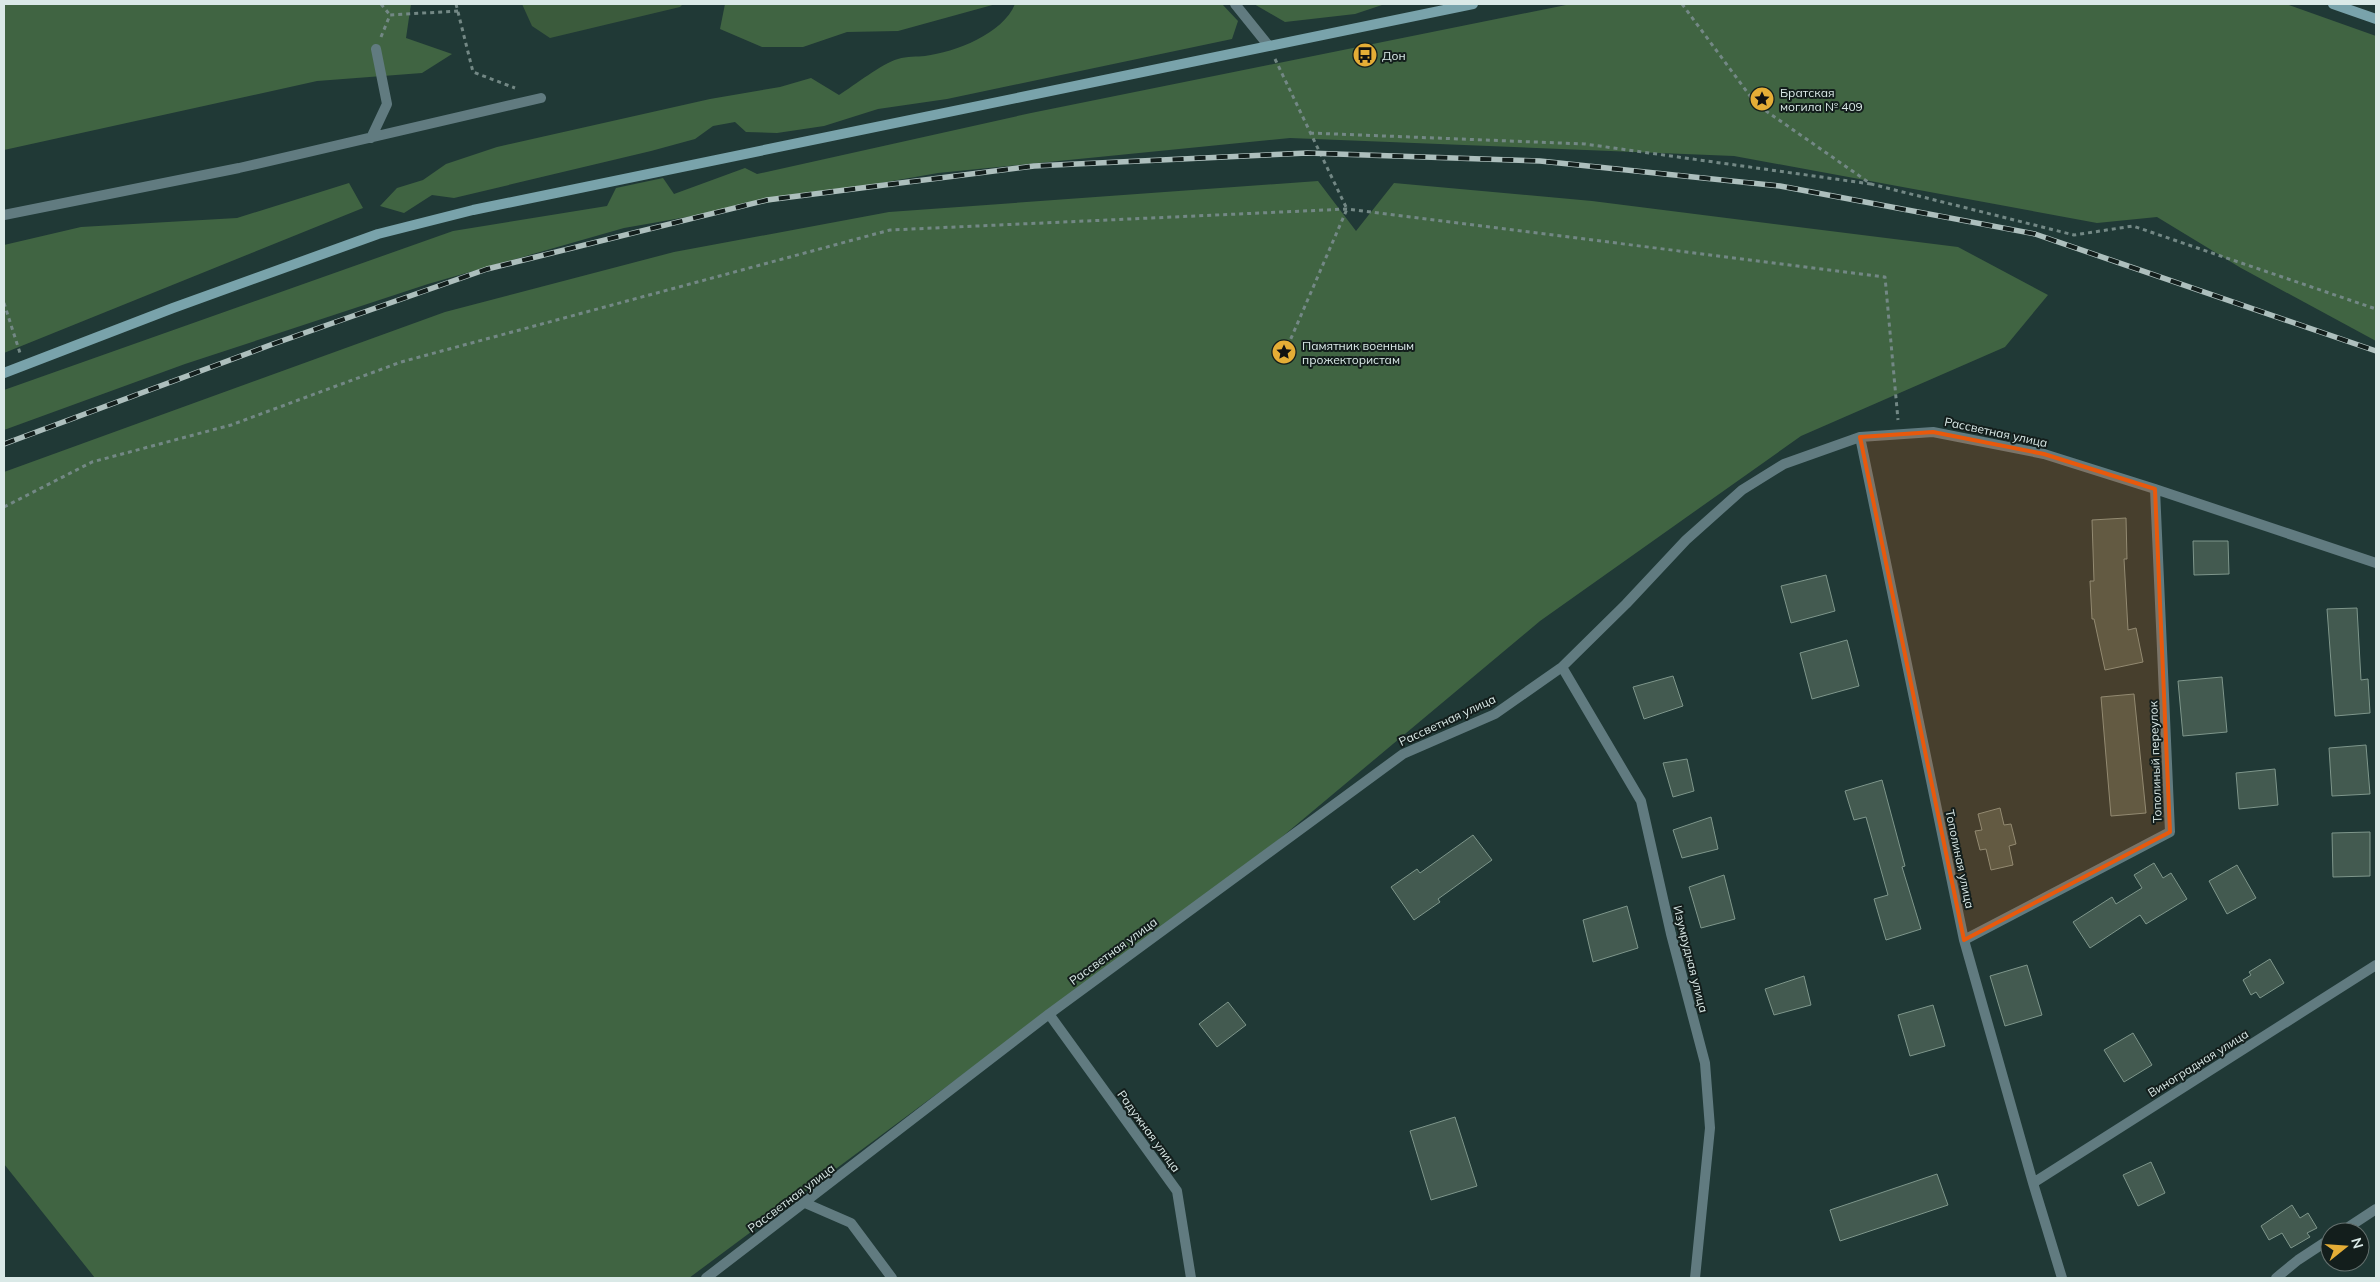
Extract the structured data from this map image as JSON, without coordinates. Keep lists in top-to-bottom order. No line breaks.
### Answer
{"streets":{"street":["Рассветная улица","Тополиный переулок","Тополиная улица","Изумрудная улица","Виноградная улица","Радужная улица"]},"crossings":[["Рассветная улица","Тополиный переулок"],["Рассветная улица","Тополиная улица"],["Рассветная улица","Изумрудная улица"],["Рассветная улица","Радужная улица"],["Тополиный переулок","Тополиная улица"],["Тополиная улица","Виноградная улица"]],"places":{"bus stop":["Дон"],"place":["Братская могила № 409","Памятник военным прожектористам"]},"north":"right"}
